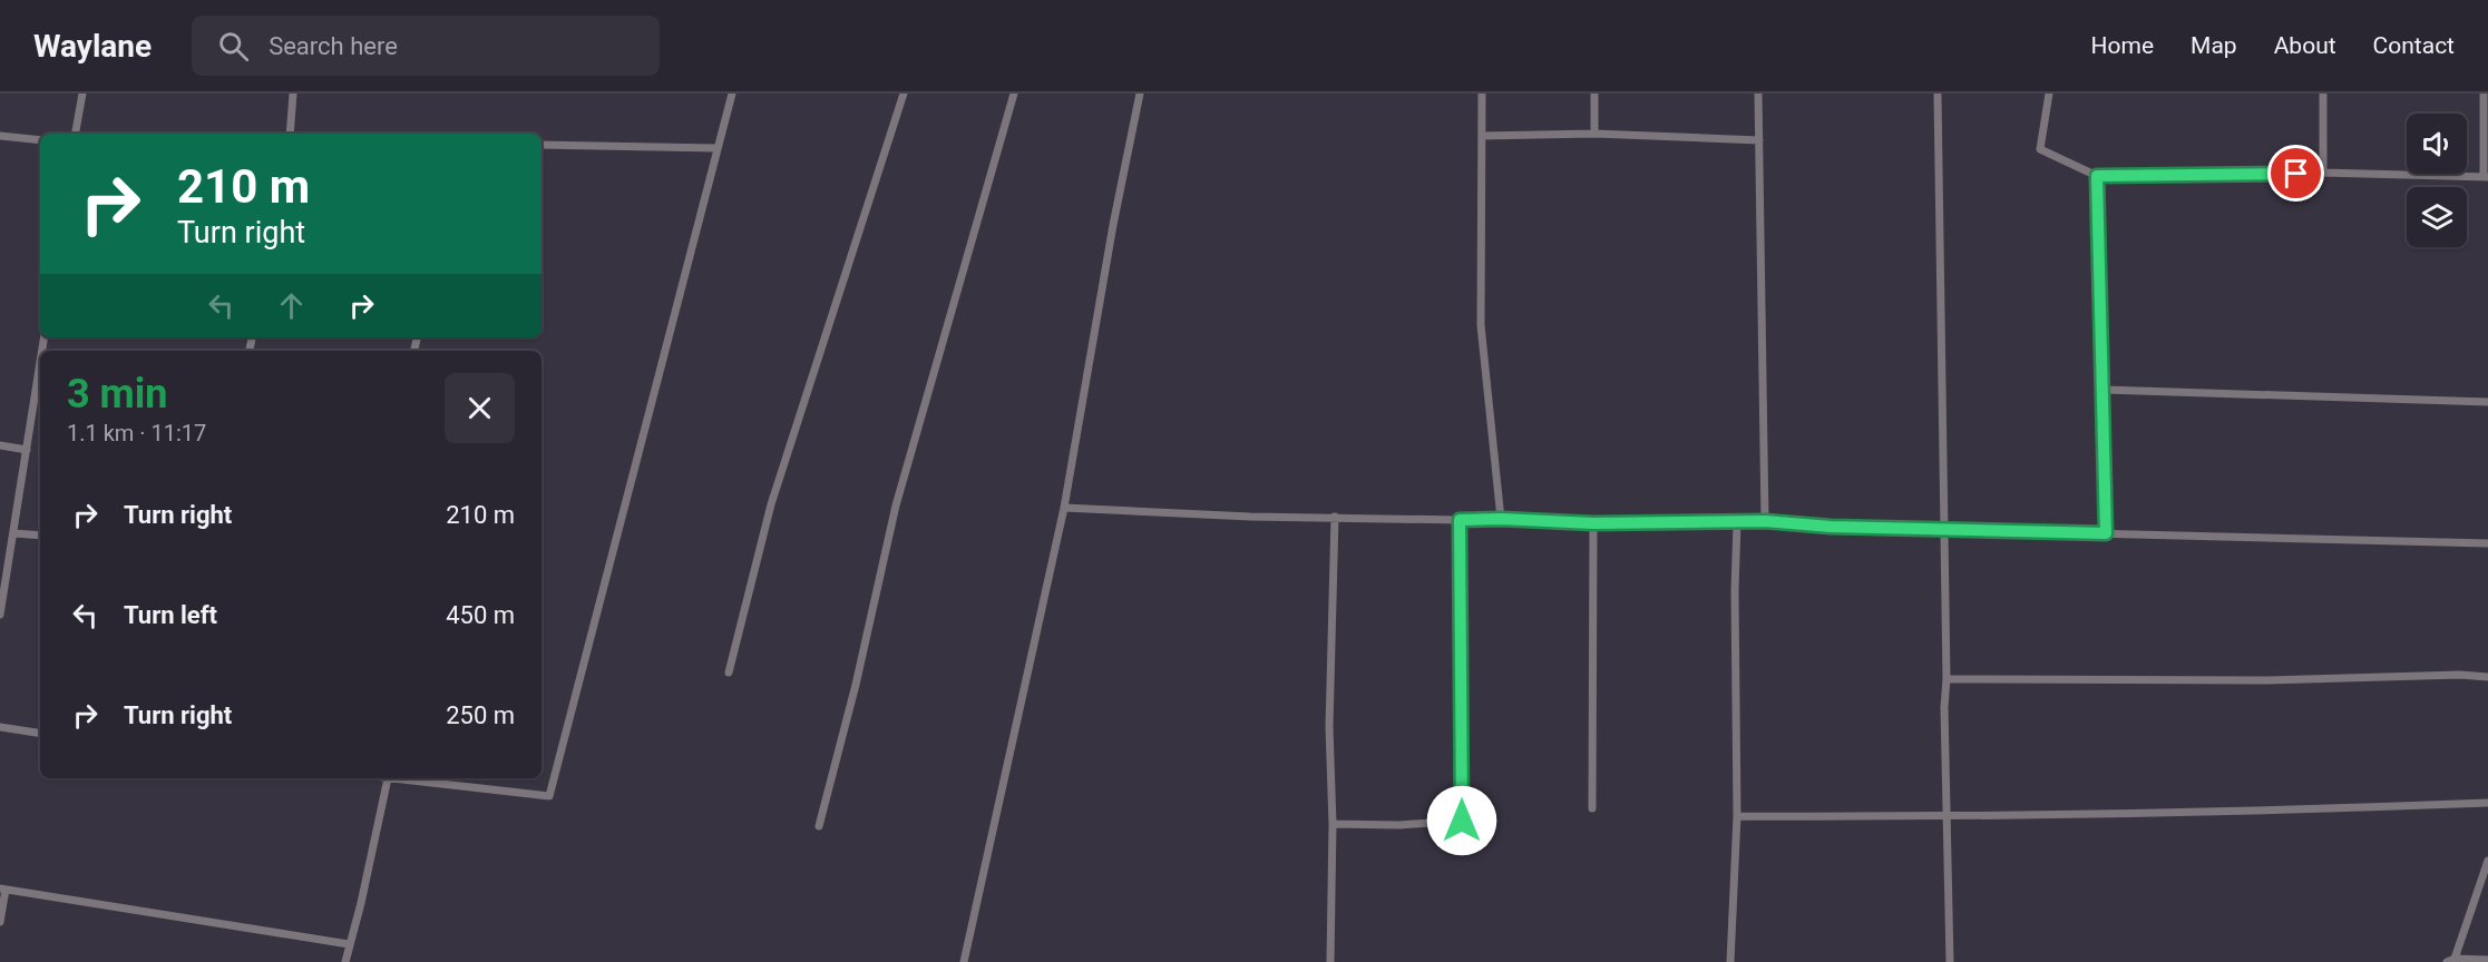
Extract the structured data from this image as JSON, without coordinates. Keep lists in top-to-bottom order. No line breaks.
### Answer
{"page":{"header":"Waylane","search":"Search here","nav":["Home","Map","About","Contact"],"turn":["210 m","Turn right"],"heading":["3 min","1.1 km · 11:17"],"list":[{"name":"Turn right","value":"210 m"},{"name":"Turn left","value":"450 m"},{"name":"Turn right","value":"250 m"}]}}
